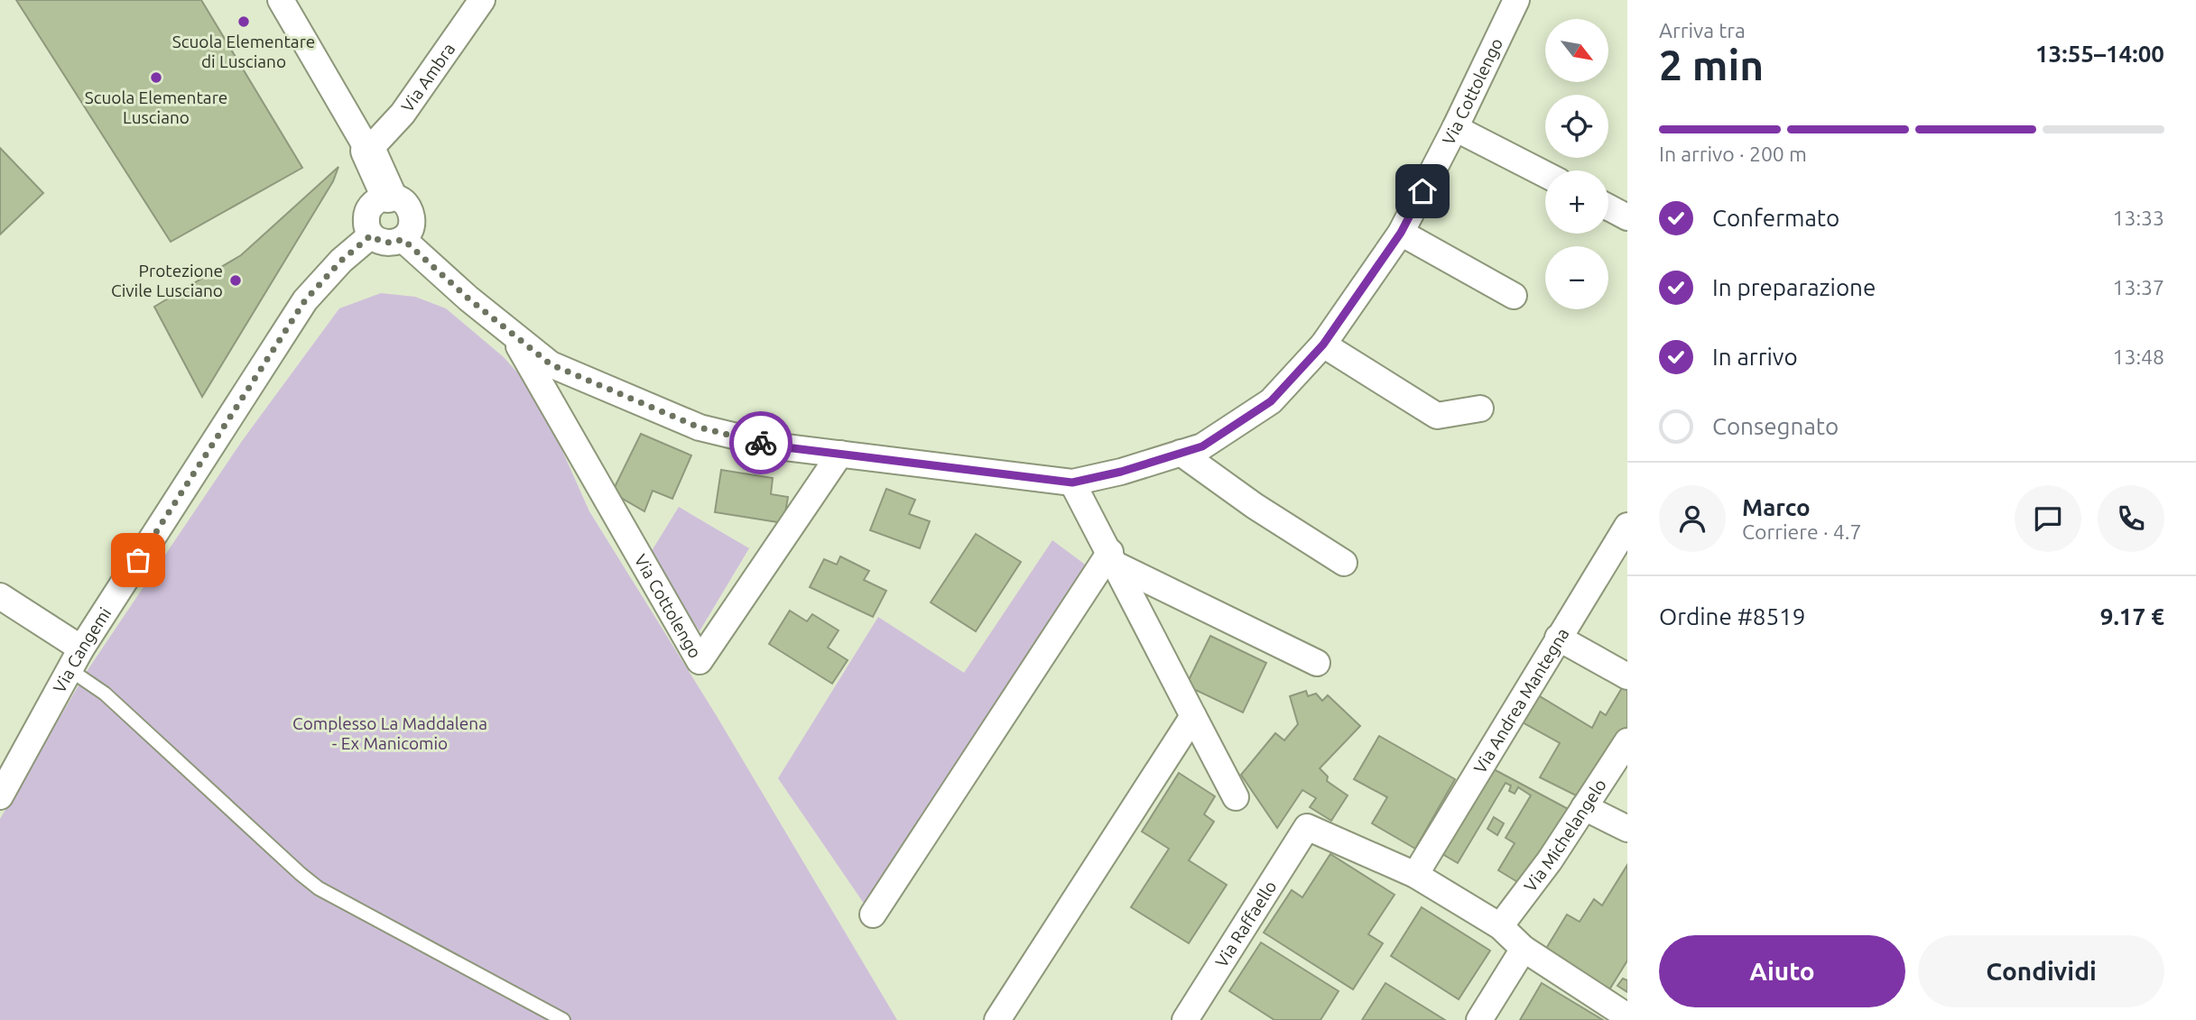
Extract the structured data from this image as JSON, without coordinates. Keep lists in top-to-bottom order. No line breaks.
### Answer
{"streets":{"street":["Via Ambra","Via Cottolengo","Via Cangemi","Via Andrea Mantegna","Via Michelangelo","Via Raffaello"]},"crossings":[["Via Cottolengo","Via Cangemi"],["Via Andrea Mantegna","Via Raffaello"]],"parks":["Complesso La Maddalena - Ex Manicomio"],"places":["Scuola Elementare di Lusciano","Scuola Elementare Lusciano","Protezione Civile Lusciano"],"north":"bottom right","page":{"heading":["2 min","Arriva tra","13:55–14:00"],"panel":["Marco","Corriere · 4.7","Ordine #8519","9.17 €"],"map_buttons":["+","−"],"bar":"In arrivo · 200 m","list":[["Confermato","13:33"],["In preparazione","13:37"],["In arrivo","13:48"],"Consegnato"],"buttons":["Aiuto","Condividi"]}}
